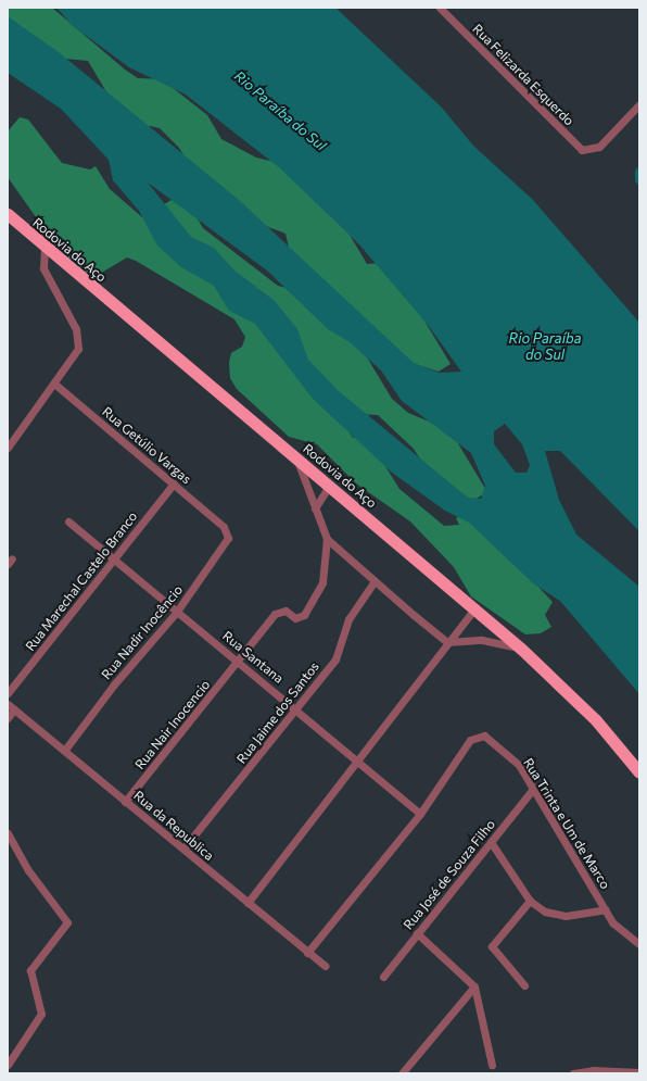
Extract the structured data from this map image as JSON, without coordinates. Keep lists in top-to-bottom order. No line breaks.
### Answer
{"streets":{"highway":["Rodovia do Aço"],"street":["Rua Felizarda Esquerdo","Rua Getúlio Vargas","Rua Marechal Castelo Branco","Rua Nadir Inocêncio","Rua Santana","Rua Jaime dos Santos","Rua Nair Inocencio","Rua Trinta e Um de Marco","Rua da Republica","Rua José de Souza Filho"]},"crossings":[["Rua Getúlio Vargas","Rua Marechal Castelo Branco"],["Rua Getúlio Vargas","Rua Nadir Inocêncio"],["Rua Marechal Castelo Branco","Rua Santana"],["Rua Nadir Inocêncio","Rua Santana"],["Rua Nadir Inocêncio","Rua da Republica"],["Rua Santana","Rua Jaime dos Santos"],["Rua Santana","Rua Nair Inocencio"],["Rua Santana","Rua Trinta e Um de Marco"],["Rua Jaime dos Santos","Rua da Republica"],["Rua Nair Inocencio","Rua da Republica"],["Rua Trinta e Um de Marco","Rua da Republica"],["Rua Trinta e Um de Marco","Rua José de Souza Filho"]],"water":["Rio Paraíba do Sul"]}
